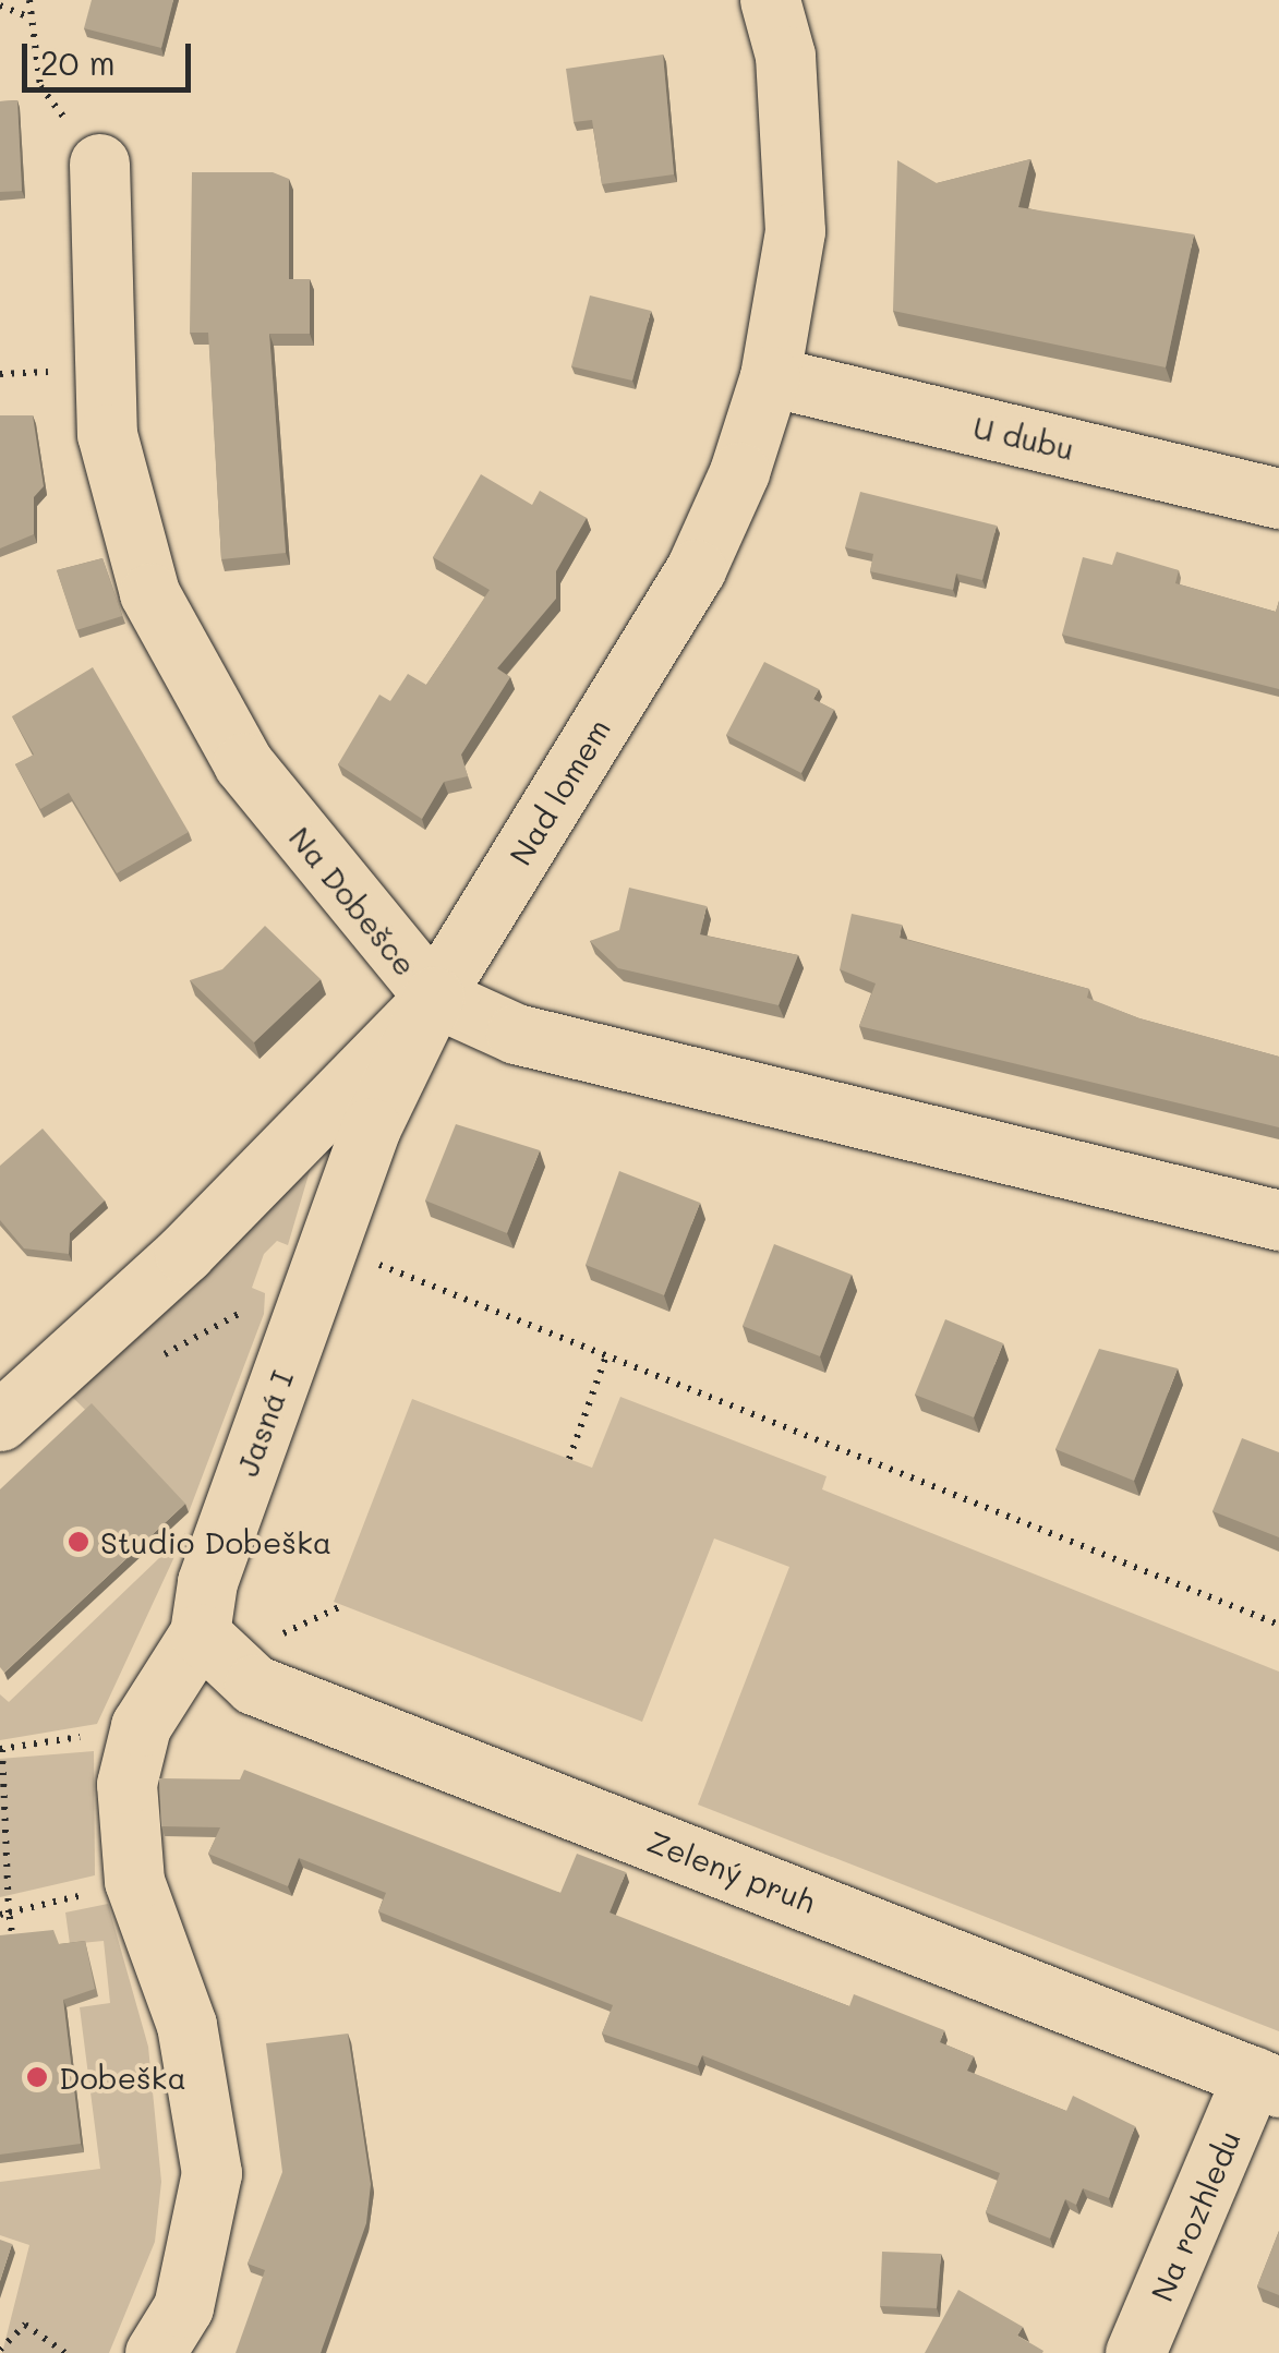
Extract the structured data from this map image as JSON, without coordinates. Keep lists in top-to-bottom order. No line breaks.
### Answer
{"streets":{"street":["U dubu","Nad lomem","Na Dobešce","Jasná I","Zelený pruh","Na rozhledu"]},"crossings":[["U dubu","Nad lomem"],["Nad lomem","Na Dobešce"],["Nad lomem","Jasná I"],["Na Dobešce","Jasná I"],["Jasná I","Zelený pruh"],["Zelený pruh","Na rozhledu"]],"places":["Studio Dobeška","Dobeška"],"scale_bar":"20 m"}
